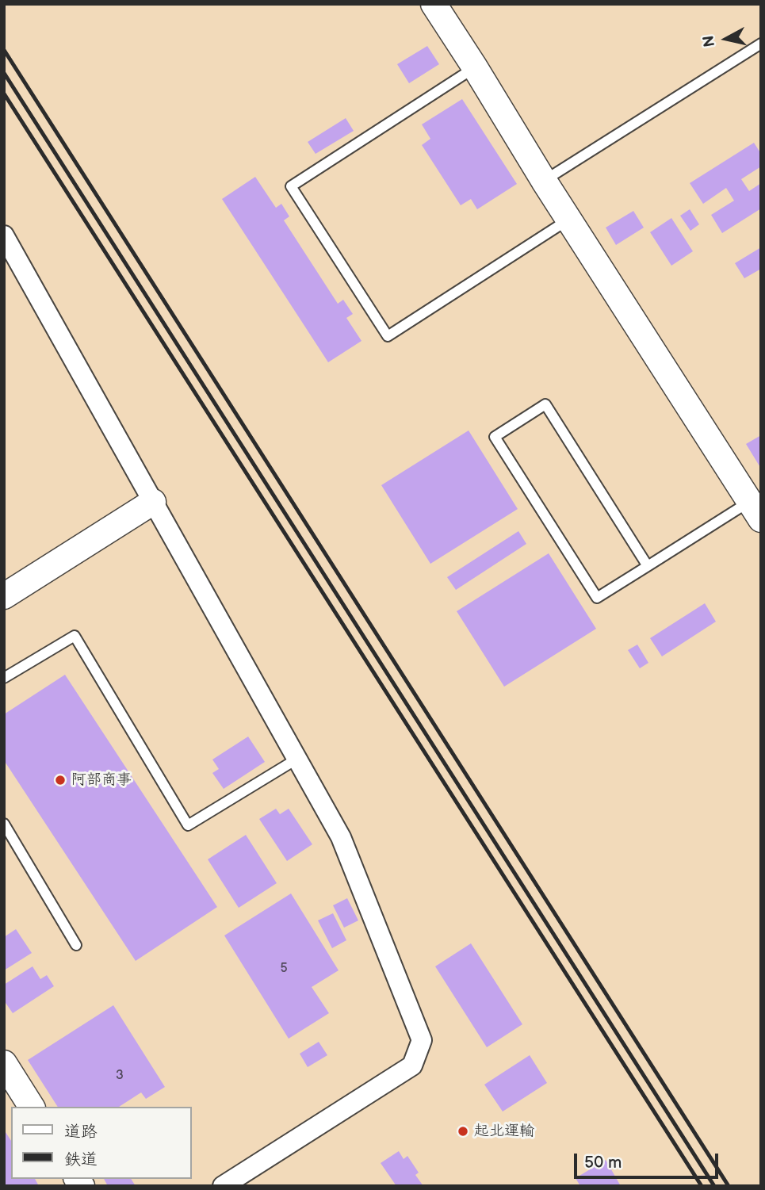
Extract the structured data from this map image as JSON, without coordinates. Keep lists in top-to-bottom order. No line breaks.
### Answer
{"places":["阿部商事","起北運輸"],"house_numbers":["5","3"],"legend":["道路","鉄道"],"scale_bar":"50 m","north":"left"}
